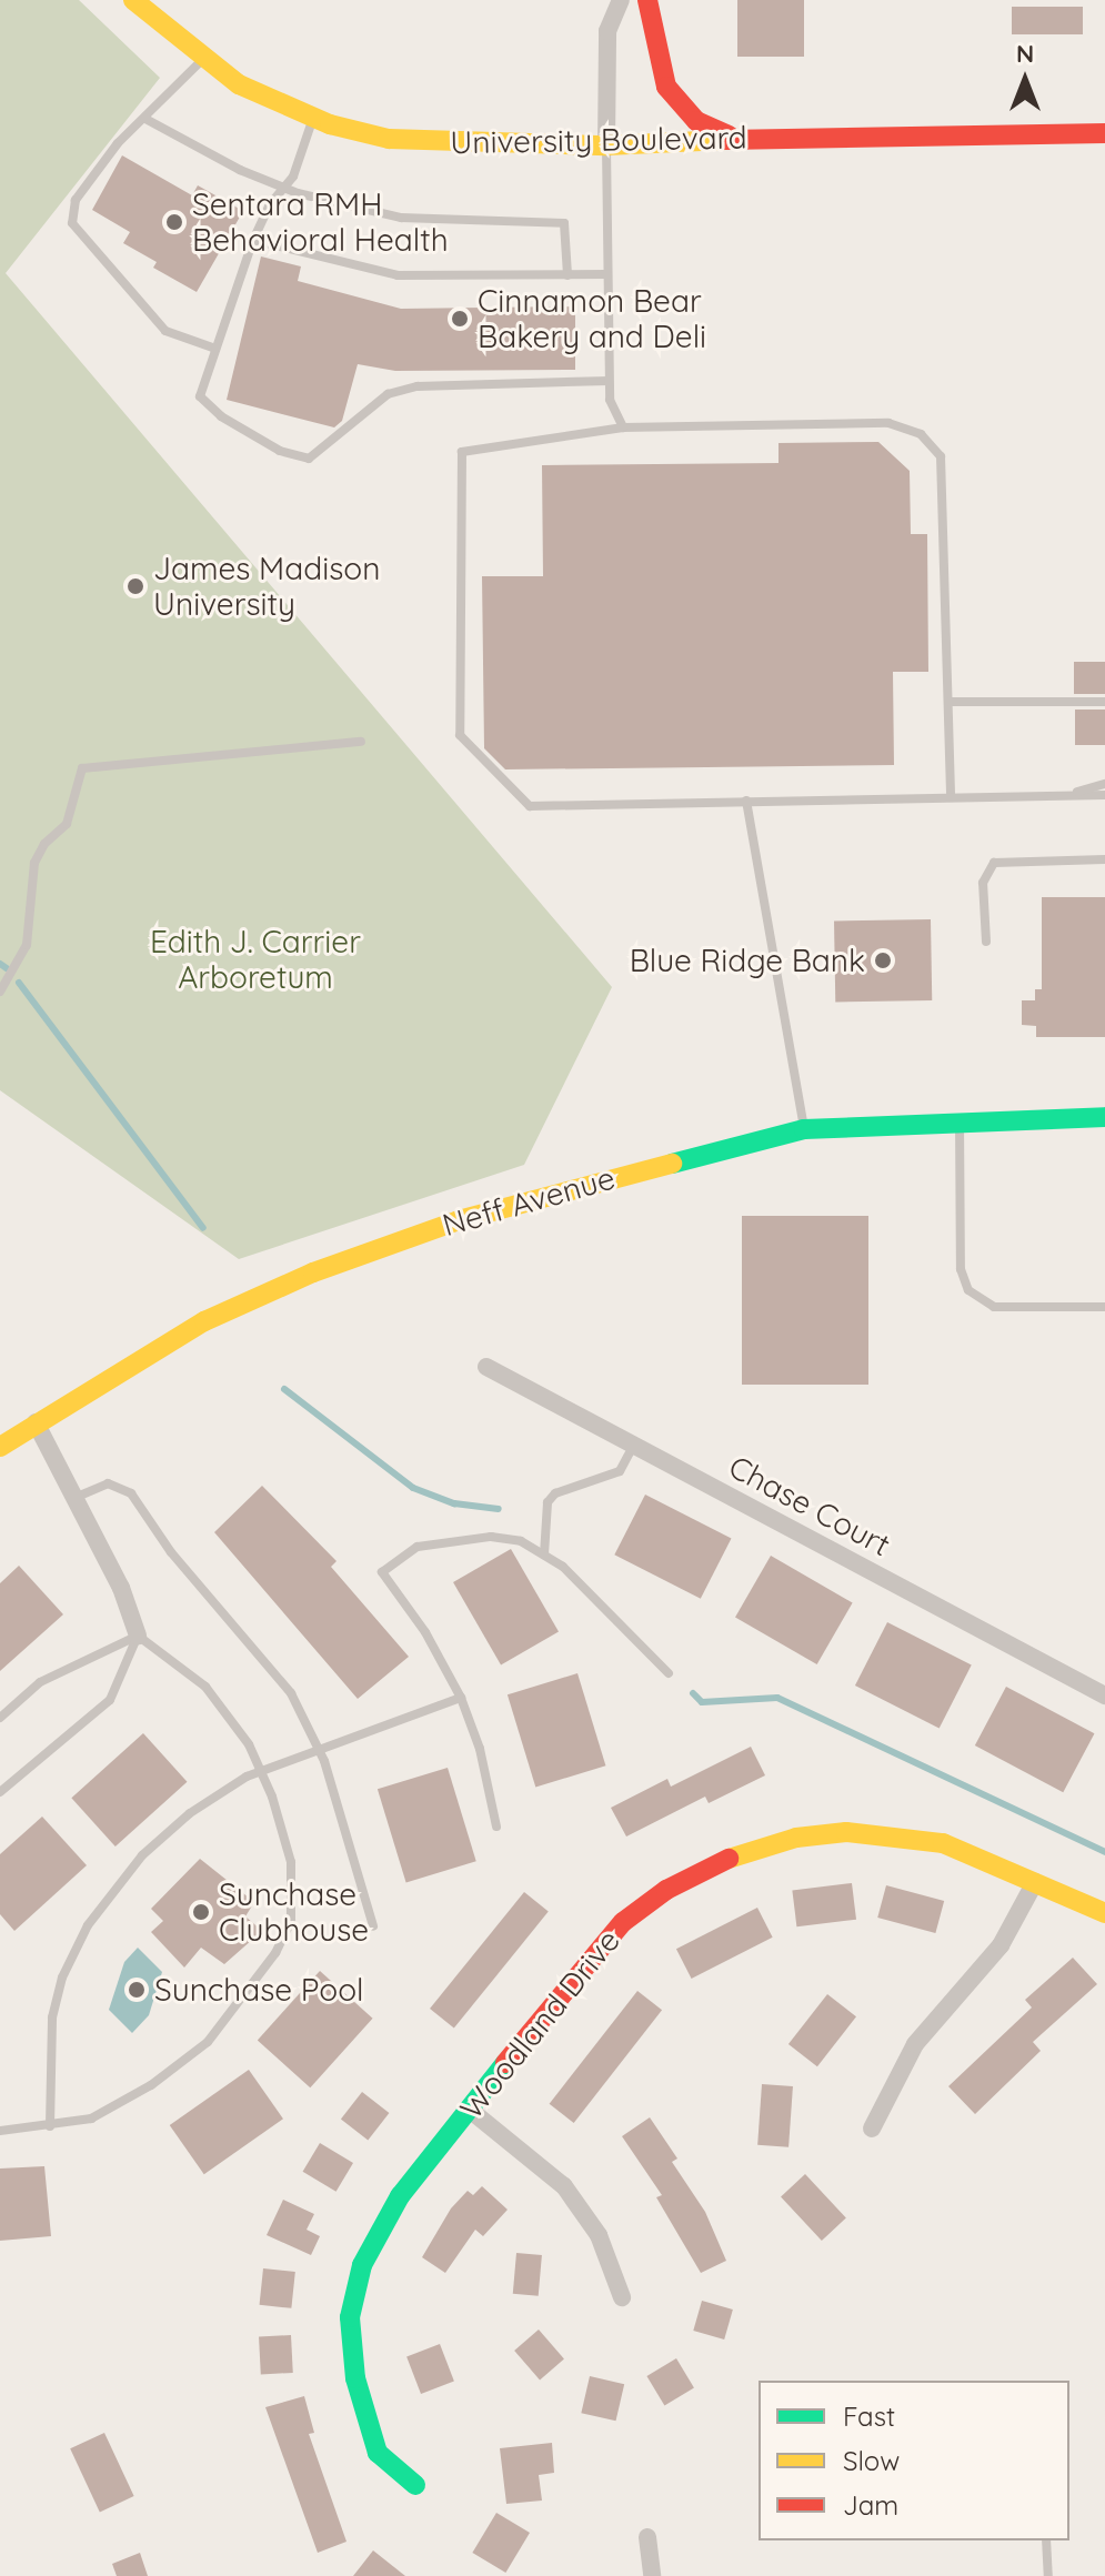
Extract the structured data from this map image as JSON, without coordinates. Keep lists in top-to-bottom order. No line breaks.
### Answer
{"streets":{"street":["University Boulevard","Neff Avenue","Chase Court","Woodland Drive"]},"parks":["Edith J. Carrier Arboretum"],"places":["Sentara RMH Behavioral Health","Cinnamon Bear Bakery and Deli","James Madison University","Blue Ridge Bank","Sunchase Clubhouse","Sunchase Pool"],"legend":["Fast","Slow","Jam"],"north":"top"}
